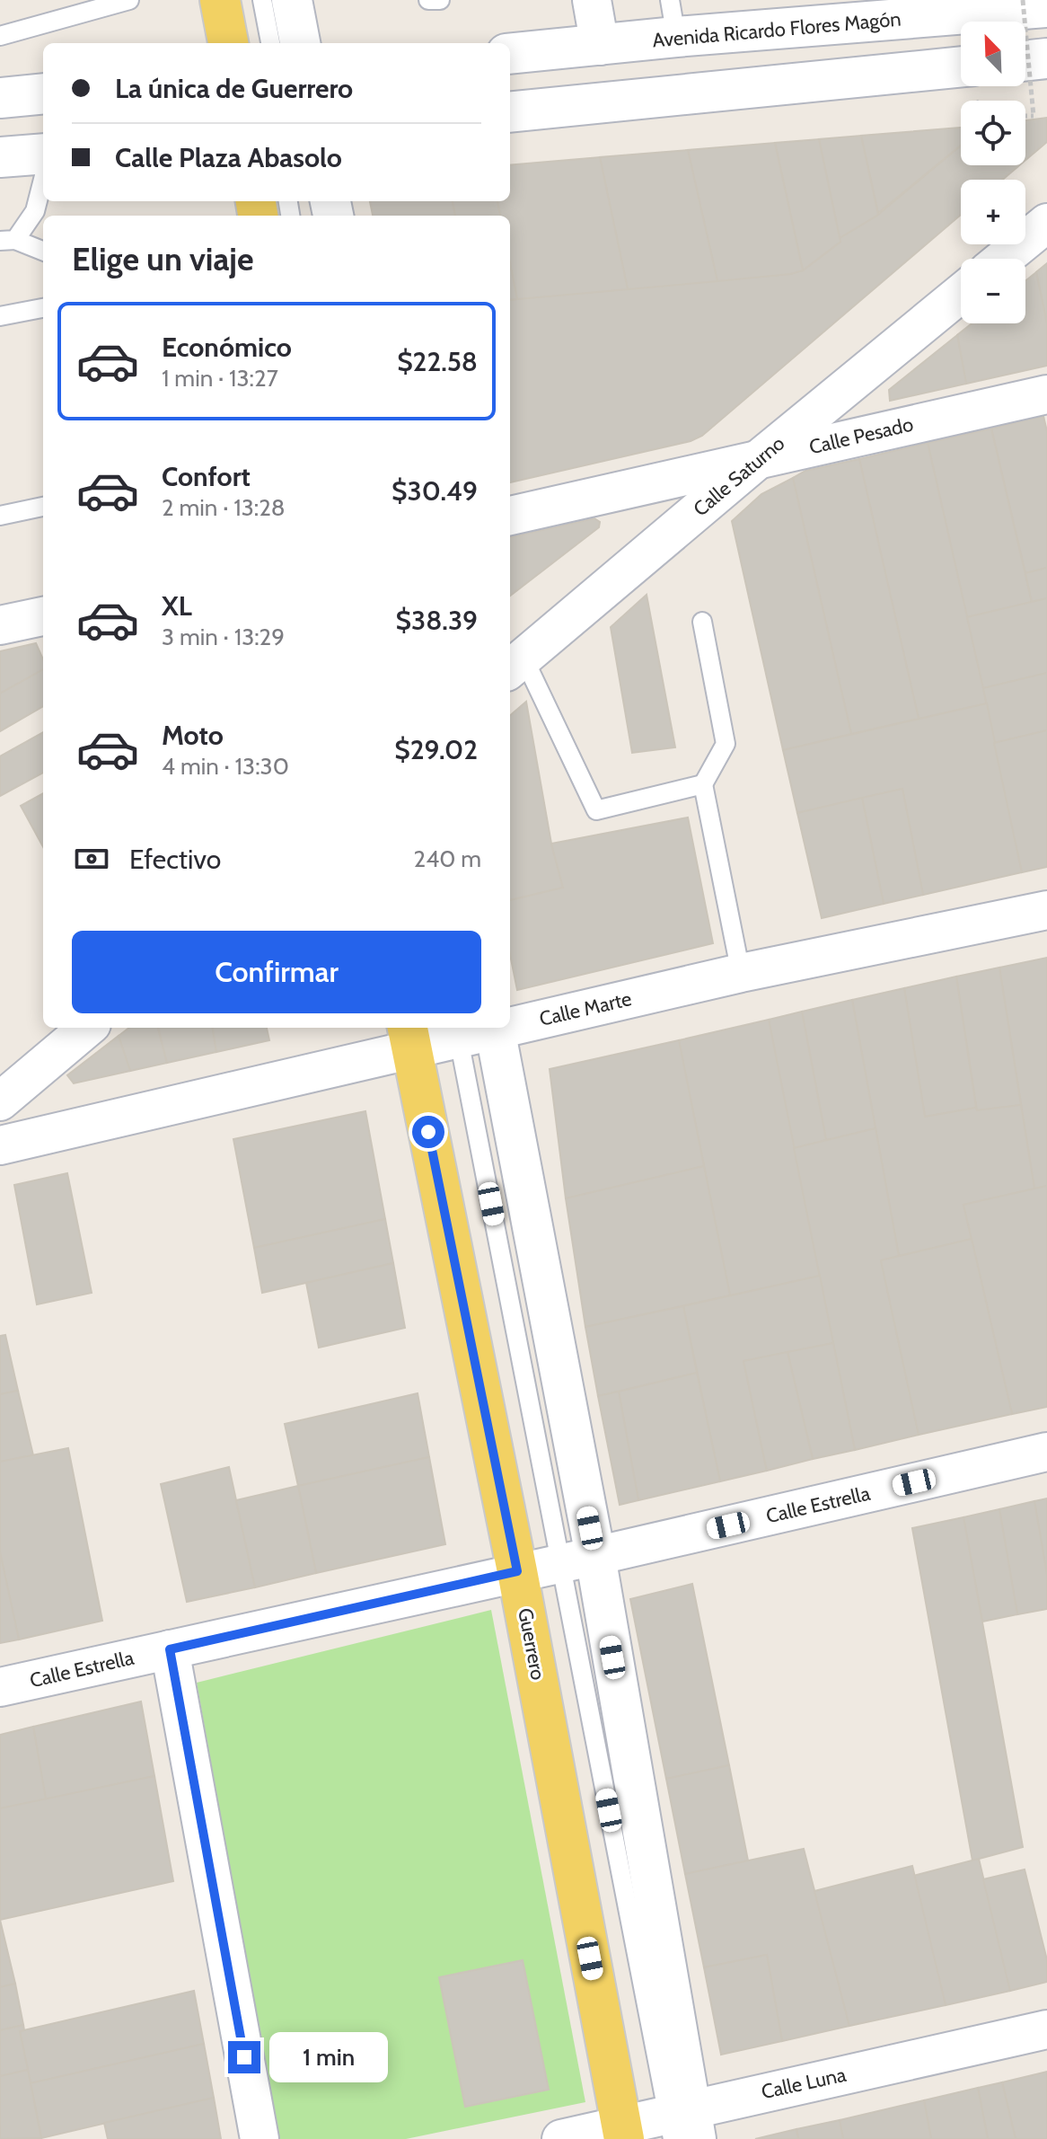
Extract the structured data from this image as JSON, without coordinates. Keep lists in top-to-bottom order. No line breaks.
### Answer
{"streets":{"main road":["Avenida Ricardo Flores Magón","Guerrero"],"street":["Calle Pesado","Calle Saturno","Calle Marte","Calle Estrella","Calle Luna"]},"crossings":[["Calle Pesado","Calle Saturno"],["Calle Marte","Guerrero"],["Calle Estrella","Guerrero"],["Guerrero","Calle Luna"]],"north":"top left","page":{"map_buttons":["+","−"],"banner":["La única de Guerrero","Calle Plaza Abasolo"],"heading":"Elige un viaje","list":[{"name":"Económico","note":"1 min · 13:27","value":"$22.58"},{"name":"Confort","note":"2 min · 13:28","value":"$30.49"},{"name":"XL","note":"3 min · 13:29","value":"$38.39"},{"name":"Moto","note":"4 min · 13:30","value":"$29.02"}],"pay":["Efectivo","240 m"],"buttons":"Confirmar","bubble":"1 min"}}
